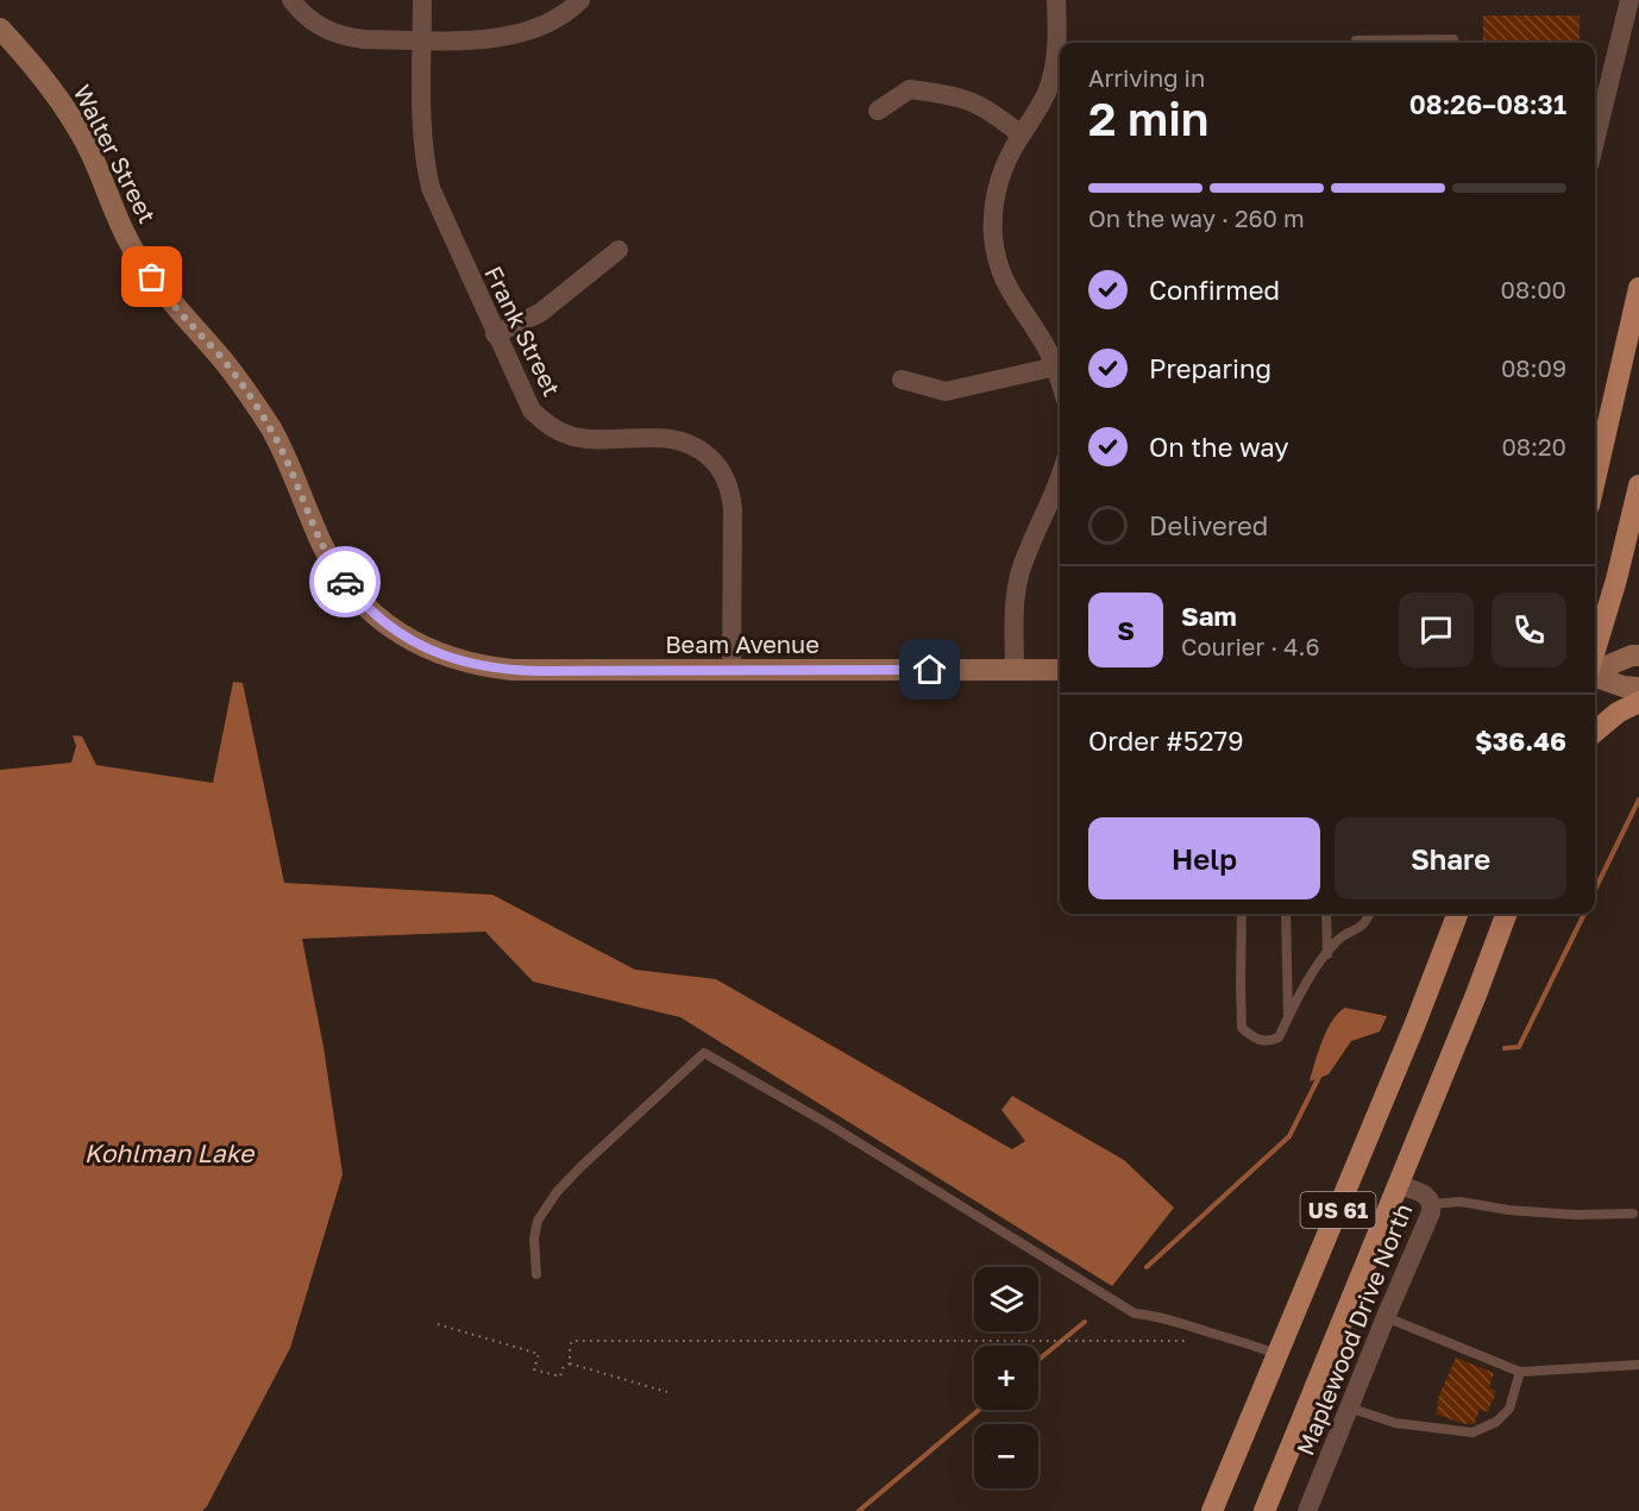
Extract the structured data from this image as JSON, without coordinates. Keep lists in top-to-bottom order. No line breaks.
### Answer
{"streets":{"main road":["US 61"],"street":["Walter Street","Frank Street","Beam Avenue","Maplewood Drive North"]},"crossings":[["Walter Street","Beam Avenue"],["Frank Street","Beam Avenue"],["US 61","Maplewood Drive North"]],"water":["Kohlman Lake"],"page":{"heading":["2 min","Arriving in","08:26–08:31"],"panel":["Sam","Courier · 4.6","Order #5279","$36.46"],"bar":"On the way · 260 m","list":[["Confirmed","08:00"],["Preparing","08:09"],["On the way","08:20"],"Delivered"],"round":"S","buttons":["Help","Share"],"map_buttons":["+","−"]}}
